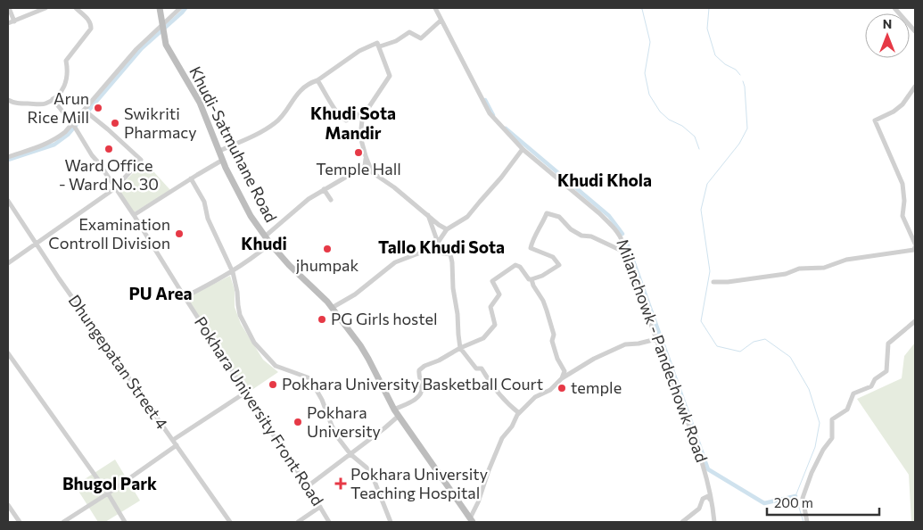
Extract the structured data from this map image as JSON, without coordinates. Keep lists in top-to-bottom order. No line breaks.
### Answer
{"streets":{"main road":["Khudi-Satmuhane Road"],"street":["Milanchowk - Pandechowk Road","Dhungepatan Street 4","Pokhara University Front Road"]},"districts":["Khudi Sota Mandir","Khudi Khola","Khudi","Tallo Khudi Sota","PU Area","Bhugol Park"],"places":{"other":["Arun Rice Mill","Swikriti Pharmacy","Ward Office - Ward No. 30","Temple Hall","Examination Controll Division","jhumpak","PG Girls hostel","Pokhara University Basketball Court","temple","Pokhara University"],"health":["Pokhara University Teaching Hospital"]},"scale_bar":"200 m","north":"top"}
